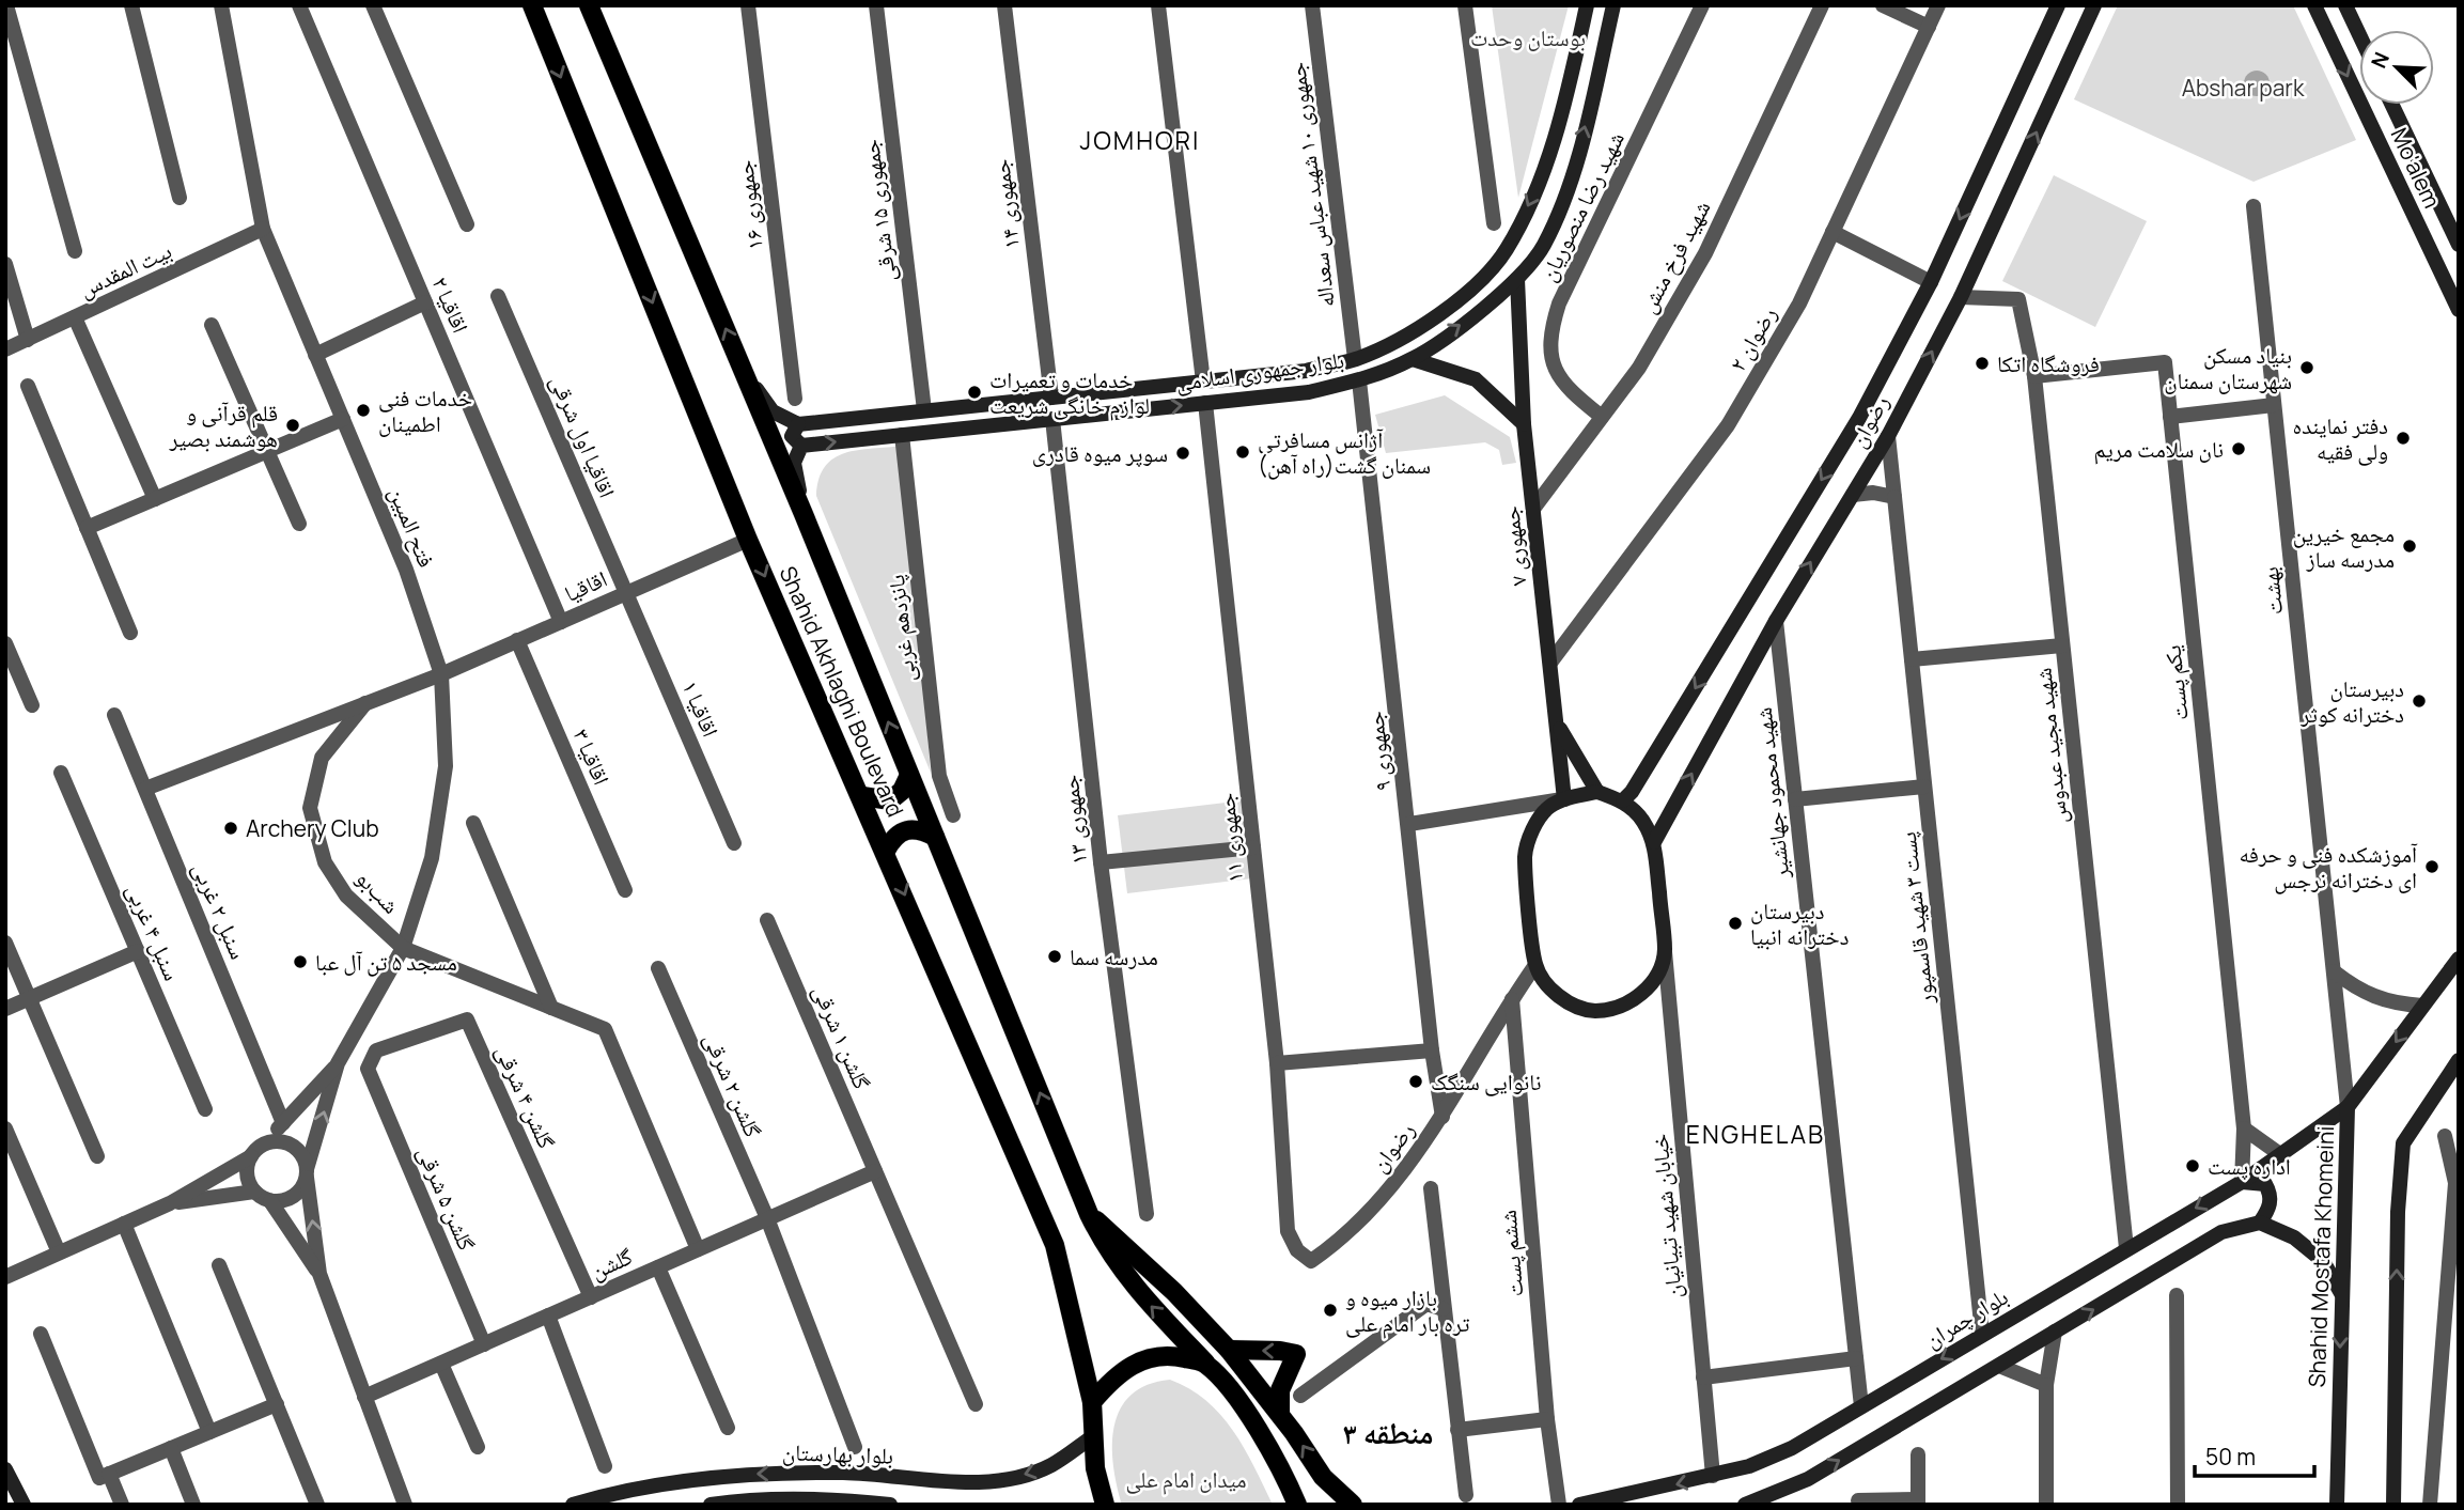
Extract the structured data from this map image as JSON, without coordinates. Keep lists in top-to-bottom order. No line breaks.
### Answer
{"streets":{"main road":["Shahid Akhlaghi Boulevard"],"street":["Mo'alem","جمهوری ۱۰ شهید عباس سعداله","جمهوری ۱۴","جمهوری ۱۶","شهید رضا منصوریان","جمهوری ۱۵ شرقی","شهید فرخ منش","بیت المقدس","اقاقیا ۲","رضوان ۲","بلوار جمهوری اسلامی","رضوان","اقاقیا اول شرقی","فتح المبین","جمهوری ۷","اقاقیا","بهشت","پانزدهم غربی","یکم پست","اقاقیا ۱","شهید مجید عبدوس","جمهوری ۹","اقاقیا ۳","شهید محمود جهانشیر","جمهوری ۱۳","جمهوری ۱۱","شب‌بو","سنبل ۲ غربی","پست ۳ شهید قاسمپور","سنبل ۴ غربی","گلشن ۱ شرقی","گلشن ۲ شرقی","گلشن ۴ شرقی","گلشن ۵ شرقی","خیابان شهید تبیانیان","ششم پست","Shahid Mostafa Khomeini","گلشن","بلوار چمران","بلوار بهارستان"]},"crossings":[["جمهوری ۱۰ شهید عباس سعداله","بلوار جمهوری اسلامی"],["جمهوری ۱۴","بلوار جمهوری اسلامی"],["شهید رضا منصوریان","شهید فرخ منش"],["جمهوری ۱۵ شرقی","بلوار جمهوری اسلامی"],["شهید فرخ منش","جمهوری ۷"],["بیت المقدس","فتح المبین"],["اقاقیا ۲","اقاقیا"],["رضوان ۲","جمهوری ۷"],["بلوار جمهوری اسلامی","جمهوری ۷"],["بلوار جمهوری اسلامی","پانزدهم غربی"],["بلوار جمهوری اسلامی","جمهوری ۹"],["بلوار جمهوری اسلامی","جمهوری ۱۳"],["بلوار جمهوری اسلامی","جمهوری ۱۱"],["رضوان","جمهوری ۷"],["رضوان","شهید مجید عبدوس"],["رضوان","جمهوری ۹"],["رضوان","شهید محمود جهانشیر"],["رضوان","جمهوری ۱۱"],["رضوان","پست ۳ شهید قاسمپور"],["رضوان","خیابان شهید تبیانیان"],["رضوان","ششم پست"],["اقاقیا اول شرقی","اقاقیا"],["اقاقیا اول شرقی","اقاقیا ۱"],["فتح المبین","اقاقیا"],["فتح المبین","شب‌بو"],["جمهوری ۷","خیابان شهید تبیانیان"],["اقاقیا","Shahid Akhlaghi Boulevard"],["اقاقیا","اقاقیا ۱"],["اقاقیا","اقاقیا ۳"],["اقاقیا","شب‌بو"],["اقاقیا","سنبل ۲ غربی"],["بهشت","Shahid Mostafa Khomeini"],["بهشت","بلوار چمران"],["یکم پست","شهید مجید عبدوس"],["یکم پست","بلوار چمران"],["Shahid Akhlaghi Boulevard","بلوار بهارستان"],["شهید مجید عبدوس","بلوار چمران"],["شهید محمود جهانشیر","بلوار چمران"],["پست ۳ شهید قاسمپور","بلوار چمران"],["گلشن ۱ شرقی","گلشن"],["گلشن ۲ شرقی","گلشن"],["گلشن ۴ شرقی","گلشن ۵ شرقی"],["گلشن ۴ شرقی","گلشن"],["گلشن ۵ شرقی","گلشن"],["خیابان شهید تبیانیان","بلوار چمران"],["Shahid Mostafa Khomeini","بلوار چمران"]],"districts":["JOMHORI","ENGHELAB","منطقه ۳"],"parks":["بوستان وحدت","Abshar park","میدان امام علی"],"places":["فروشگاه اتکا","بنیاد مسکن شهرستان سمنان","خدمات و تعمیرات لوازم خانگی شریعت","خدمات فنی اطمینان","قلم قرآنی و هوشمند بصیر","دفتر نماینده ولی فقیه","نان سلامت مریم","آژانس مسافرتی سمنان گشت(راه آهن)","سوپر میوه قادری","مجمع خیرین مدرسه ساز","دبیرستان دخترانه کوثر","Archery Club","آموزشکده فنی و حرفه ای دخترانه نرجس","دبیرستان دخترانه انبیا","مدرسه سما","مسجد ۵ تن آل عبا","نانوایی سنگک","اداره پست","بازار میوه و تره بار امام علی"],"scale_bar":"50 m","north":"top left"}
